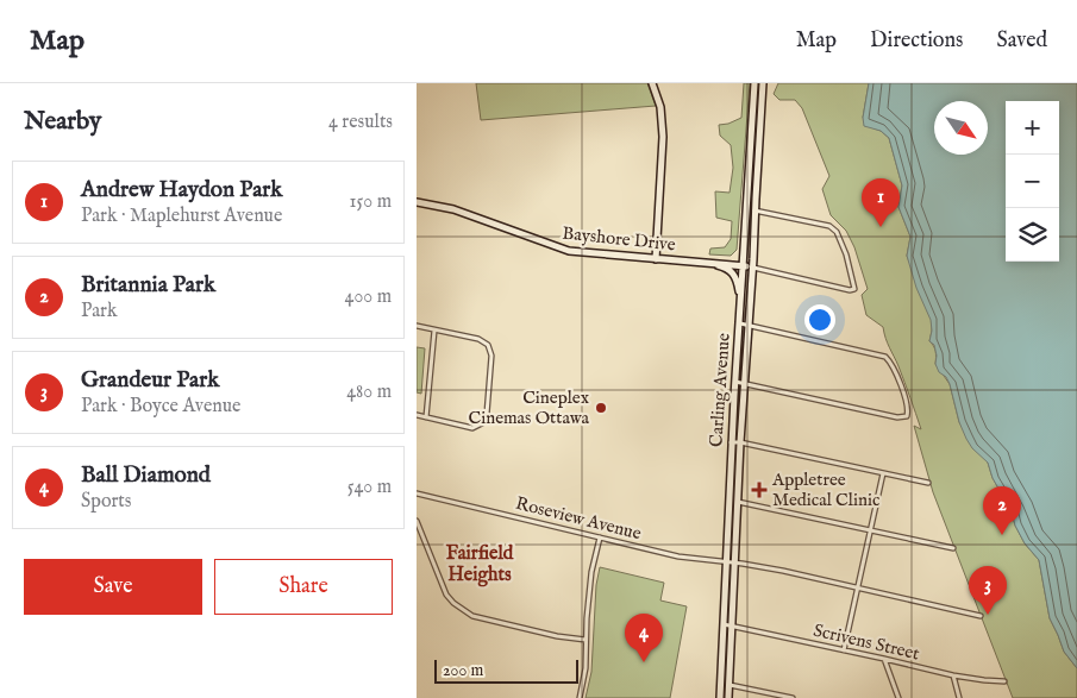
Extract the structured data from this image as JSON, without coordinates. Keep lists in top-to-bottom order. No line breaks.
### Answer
{"streets":{"main road":["Bayshore Drive","Carling Avenue"],"street":["Roseview Avenue","Scrivens Street"]},"crossings":[["Bayshore Drive","Carling Avenue"],["Carling Avenue","Roseview Avenue"],["Carling Avenue","Scrivens Street"]],"districts":["Fairfield Heights"],"places":{"other":["Cineplex Cinemas Ottawa"],"health":["Appletree Medical Clinic"]},"scale_bar":"200 m","north":"bottom right","page":{"header":"Map","nav":["Map","Directions","Saved"],"heading":["Nearby","4 results"],"map_buttons":["+","−"],"list":[{"mark":"1","name":"Andrew Haydon Park","note":"Park · Maplehurst Avenue","value":"150 m"},{"mark":"2","name":"Britannia Park","note":"Park","value":"400 m"},{"mark":"3","name":"Grandeur Park","note":"Park · Boyce Avenue","value":"480 m"},{"mark":"4","name":"Ball Diamond","note":"Sports","value":"540 m"}],"pins":["1","2","3","4"],"buttons":["Save","Share"],"scale":"200 m"}}
